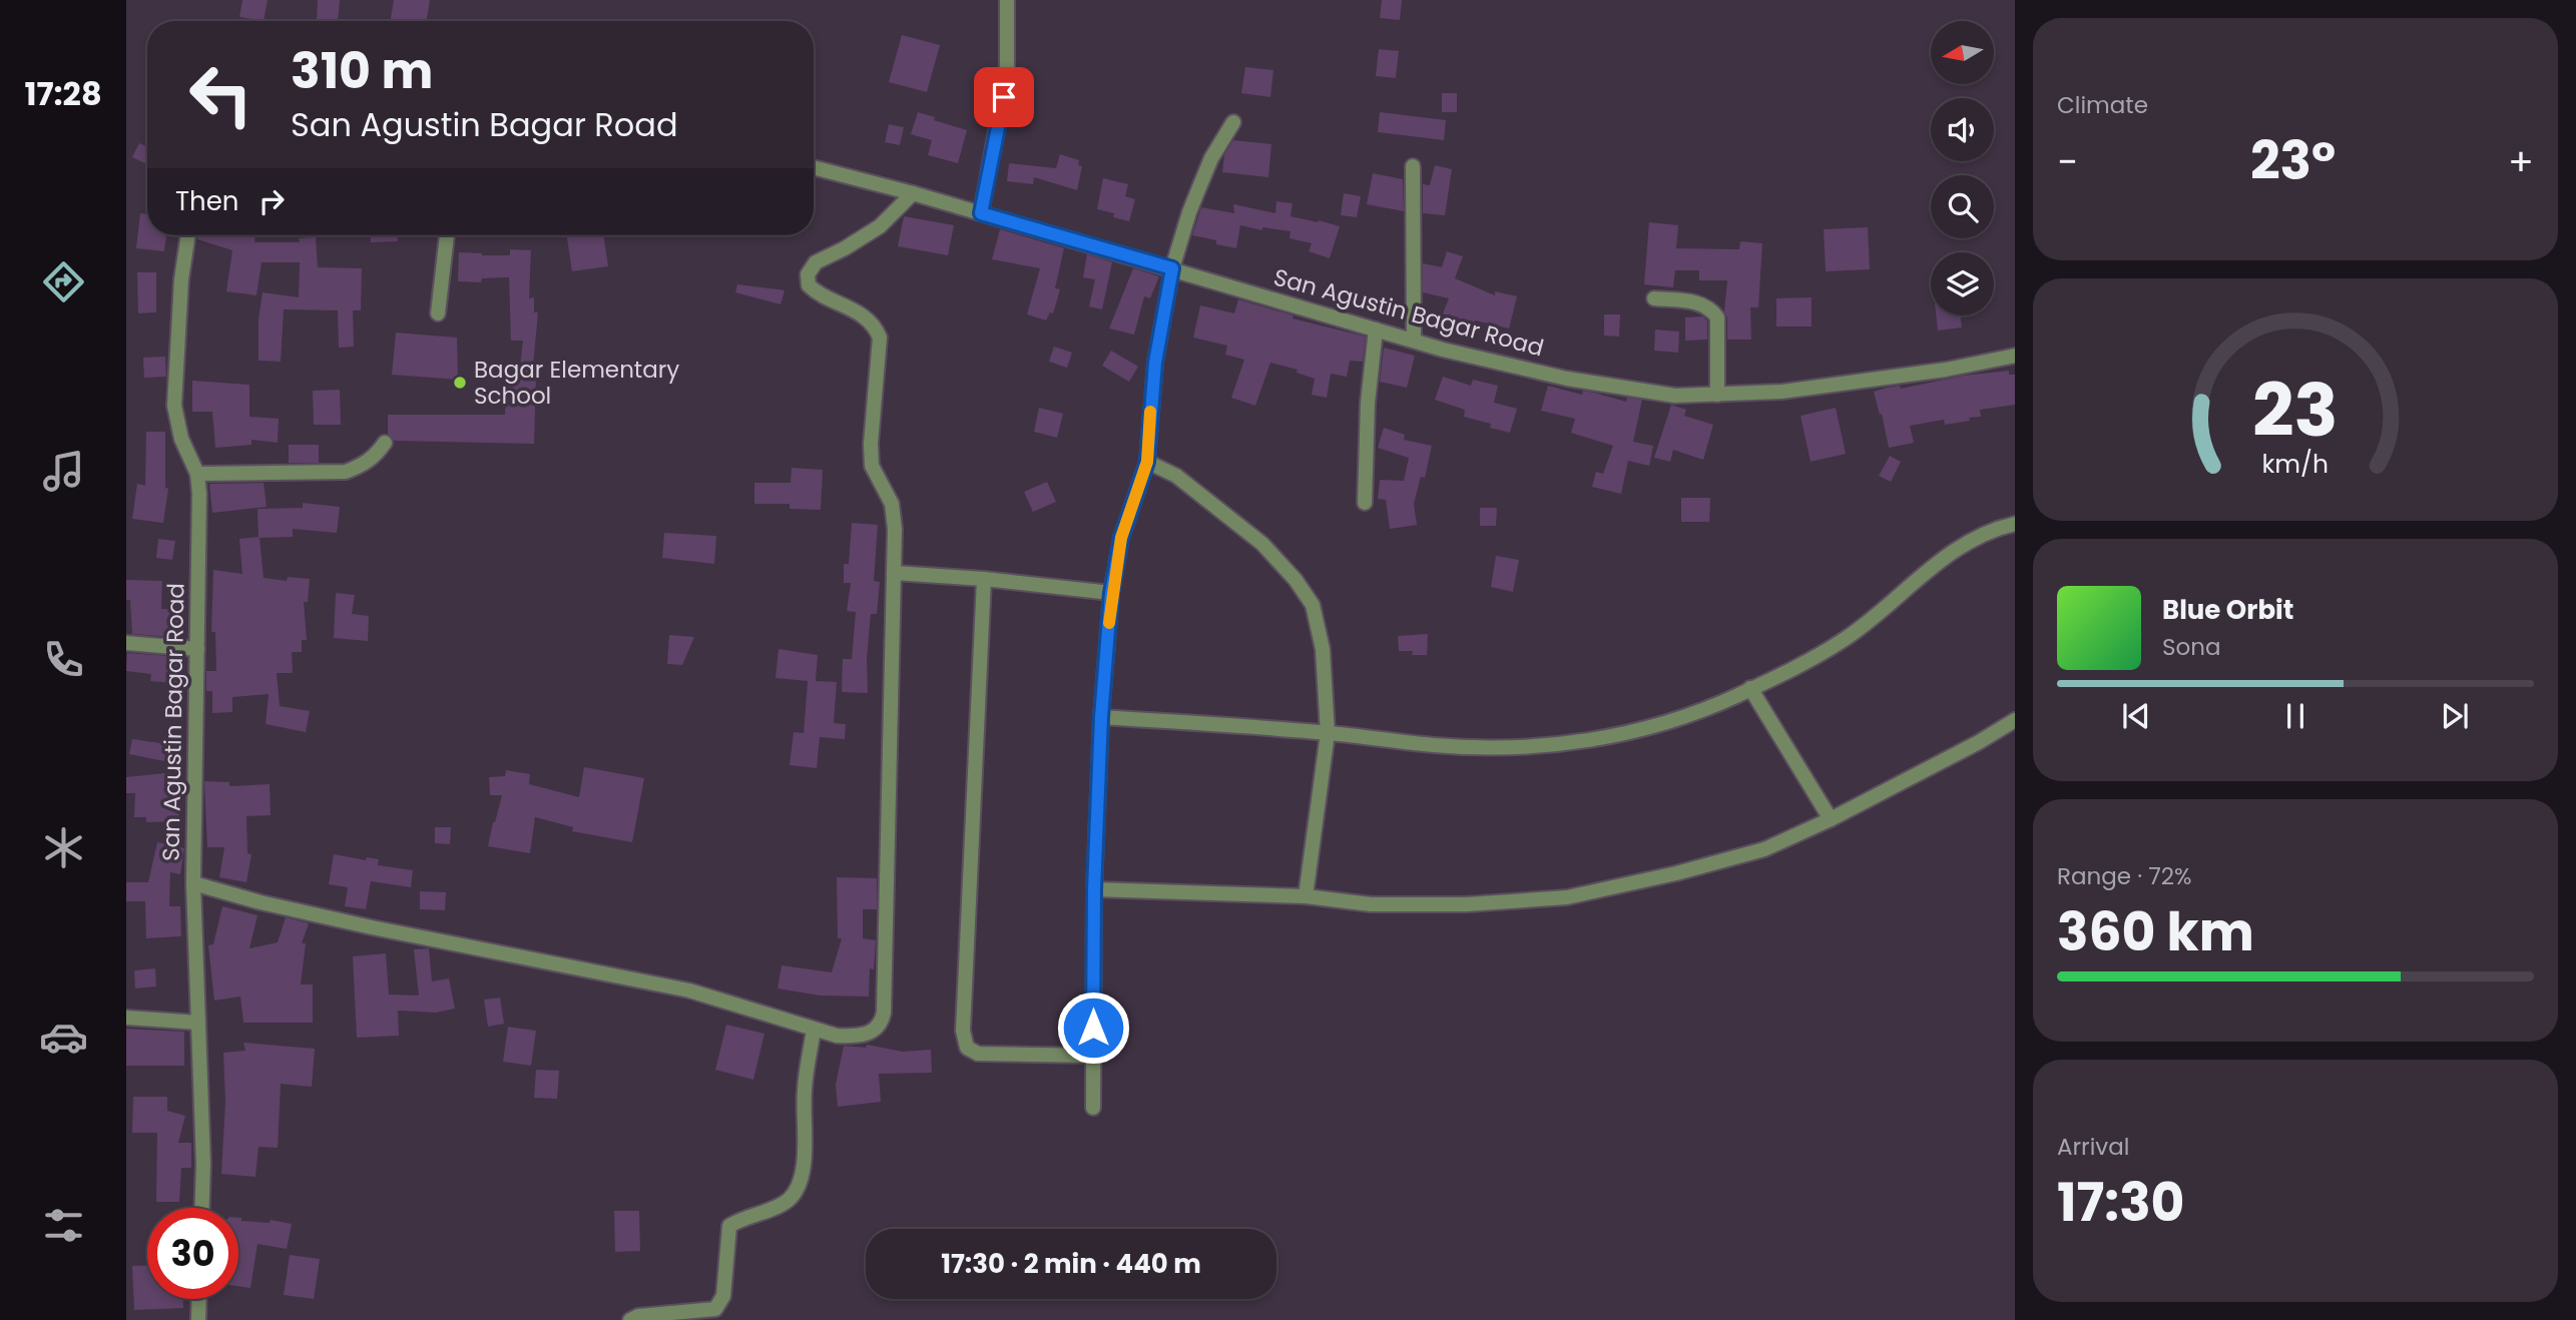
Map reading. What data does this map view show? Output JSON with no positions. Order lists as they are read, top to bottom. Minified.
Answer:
{"streets":{"street":["San Agustin Bagar Road"]},"places":["Bagar Elementary School"],"north":"left","page":{"tabs":"17:28","tile":["Climate",["Range · 72%","360 km"],["Arrival","17:30"]],"turn":["310 m","San Agustin Bagar Road"],"heat":["−","23°","+"],"then":"Then","song":["Blue Orbit","Sona"],"limit":"30","trip":"17:30 · 2 min · 440 m","gauge":["23","km/h"]}}
